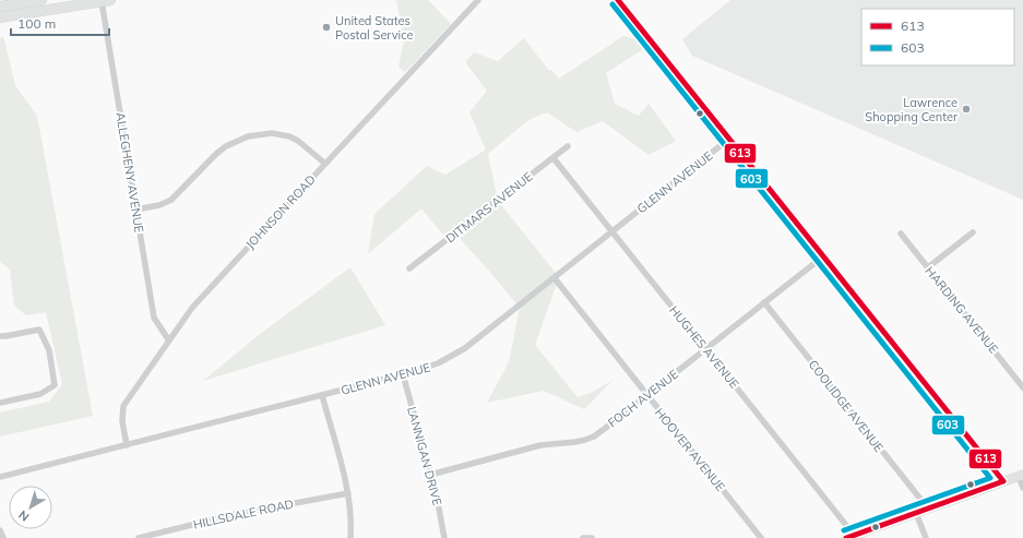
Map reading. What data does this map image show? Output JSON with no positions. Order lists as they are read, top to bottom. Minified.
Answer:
{"streets":{"street":["ALLEGHENY AVENUE","GLENN AVENUE","DITMARS AVENUE","JOHNSON ROAD","HARDING AVENUE","HUGHES AVENUE","FOCH AVENUE","COOLIDGE AVENUE","HOOVER AVENUE","LANNIGAN DRIVE","HILLSDALE ROAD"]},"crossings":[["ALLEGHENY AVENUE","JOHNSON ROAD"],["GLENN AVENUE","JOHNSON ROAD"],["GLENN AVENUE","HUGHES AVENUE"],["GLENN AVENUE","HOOVER AVENUE"],["GLENN AVENUE","LANNIGAN DRIVE"],["DITMARS AVENUE","HUGHES AVENUE"],["HUGHES AVENUE","FOCH AVENUE"],["FOCH AVENUE","COOLIDGE AVENUE"],["FOCH AVENUE","HOOVER AVENUE"],["FOCH AVENUE","LANNIGAN DRIVE"]],"places":["United States Postal Service","Lawrence Shopping Center"],"lines":["transit line 613","transit line 603"],"legend":["613","603"],"scale_bar":"100 m","north":"bottom left"}
